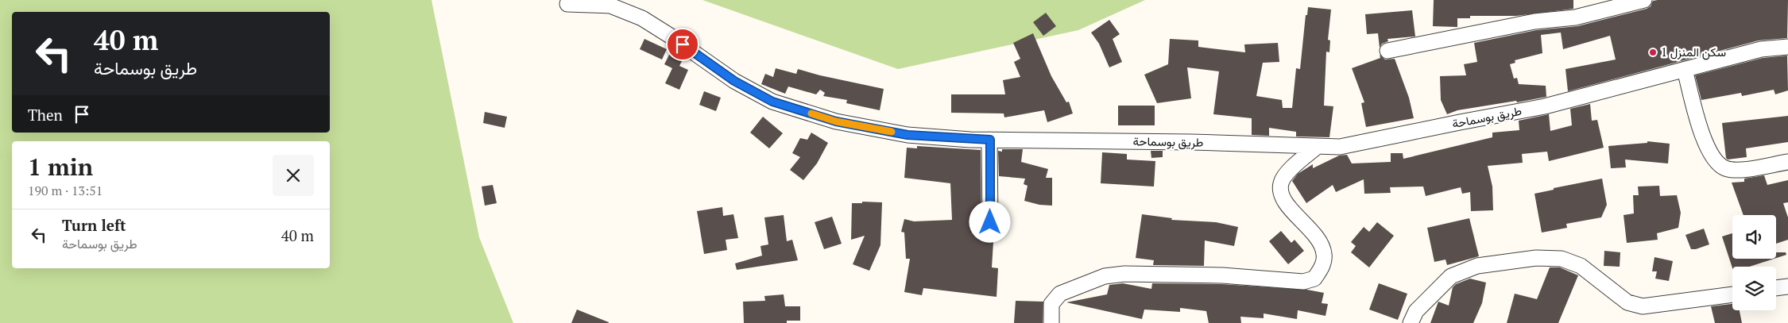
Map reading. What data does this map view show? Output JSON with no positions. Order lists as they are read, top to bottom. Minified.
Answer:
{"streets":{"street":["طريق بوسماحة"]},"places":["سكن المنزل 1"],"page":{"turn":["40 m","طريق بوسماحة"],"then":"Then","heading":["1 min","190 m · 13:51"],"list":[{"name":"Turn left","note":"طريق بوسماحة","value":"40 m"}]}}
